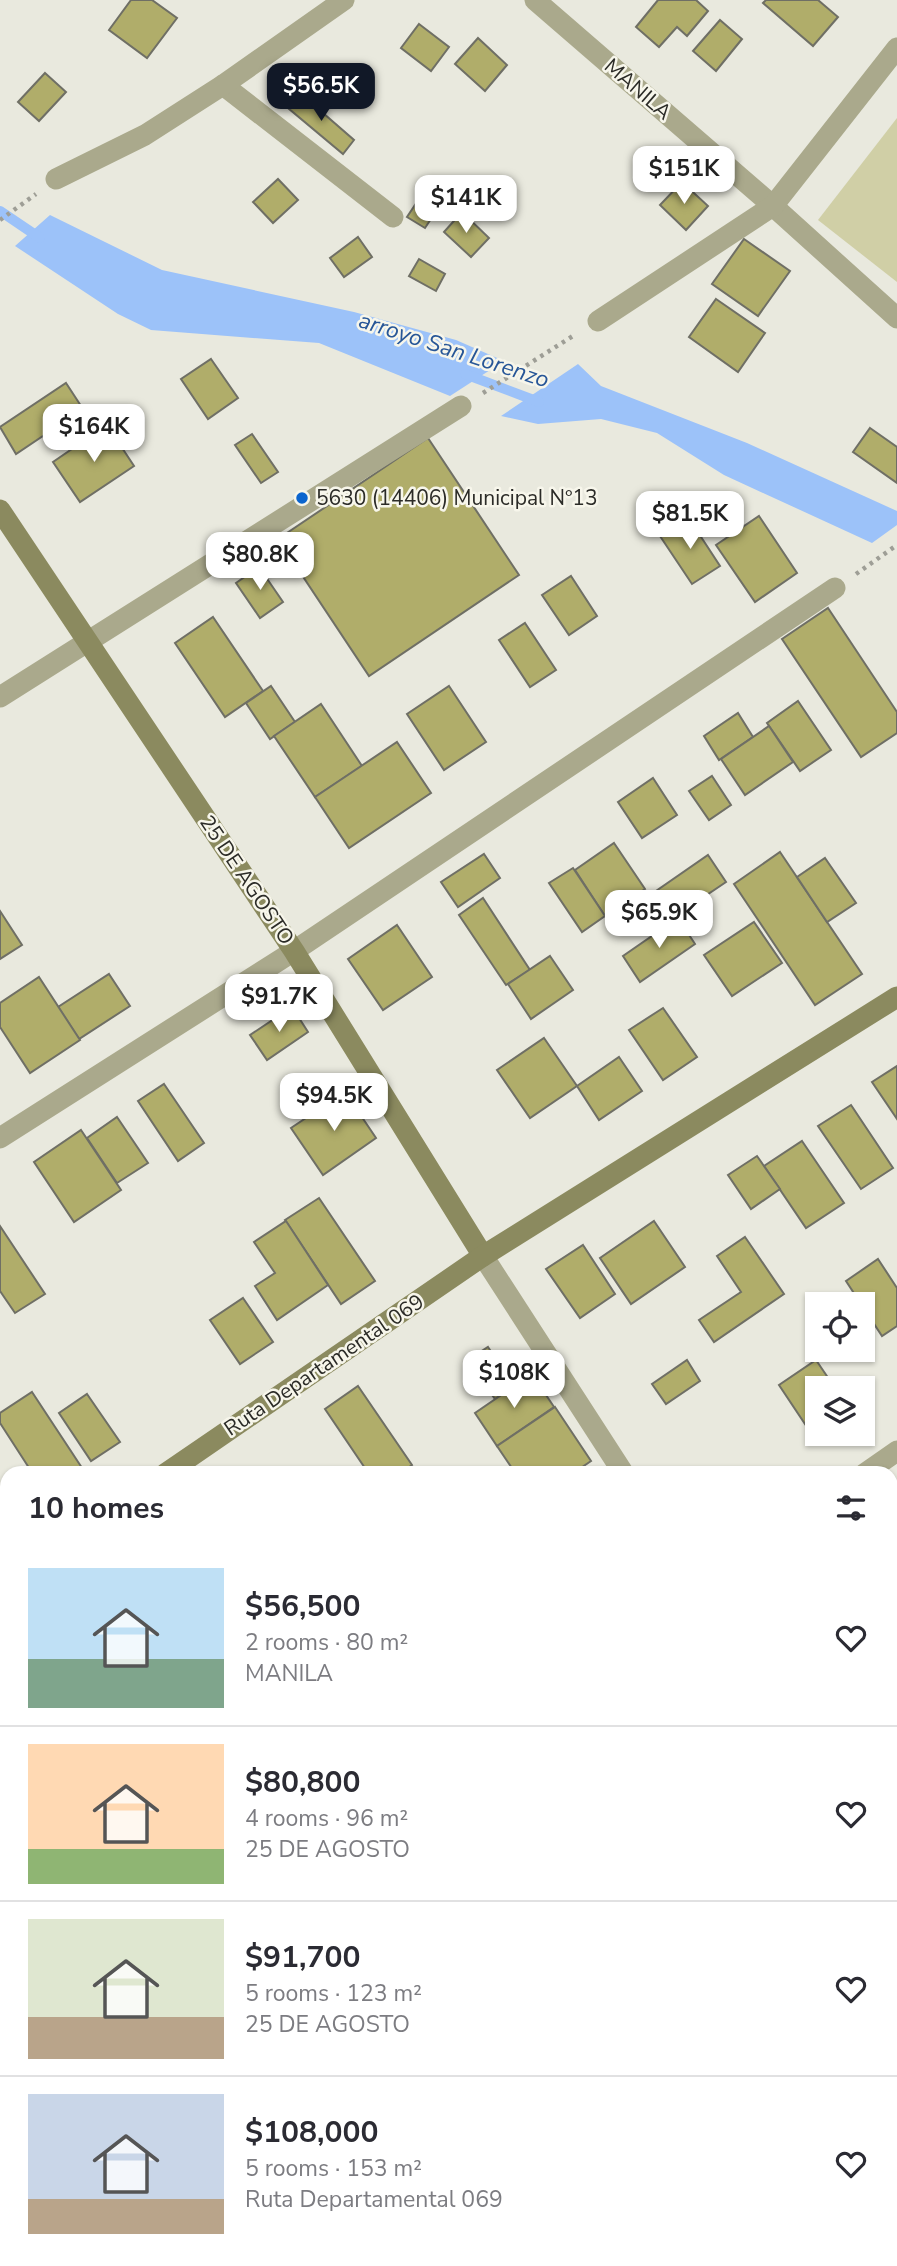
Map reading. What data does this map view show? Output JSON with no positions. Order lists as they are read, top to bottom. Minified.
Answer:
{"streets":{"main road":["25 DE AGOSTO","Ruta Departamental 069"],"street":["MANILA"]},"crossings":[["25 DE AGOSTO","Ruta Departamental 069"]],"water":["arroyo San Lorenzo"],"places":["5630 (14406) Municipal Nº13"],"page":{"price":["$56.5K","$151K","$141K","$164K","$81.5K","$80.8K","$65.9K","$91.7K","$94.5K","$108K"],"heading":"10 homes","list":[{"name":"$56,500","note":"2 rooms · 80 m² · MANILA"},{"name":"$80,800","note":"4 rooms · 96 m² · 25 DE AGOSTO"},{"name":"$91,700","note":"5 rooms · 123 m² · 25 DE AGOSTO"},{"name":"$108,000","note":"5 rooms · 153 m² · Ruta Departamental 069"}]}}
